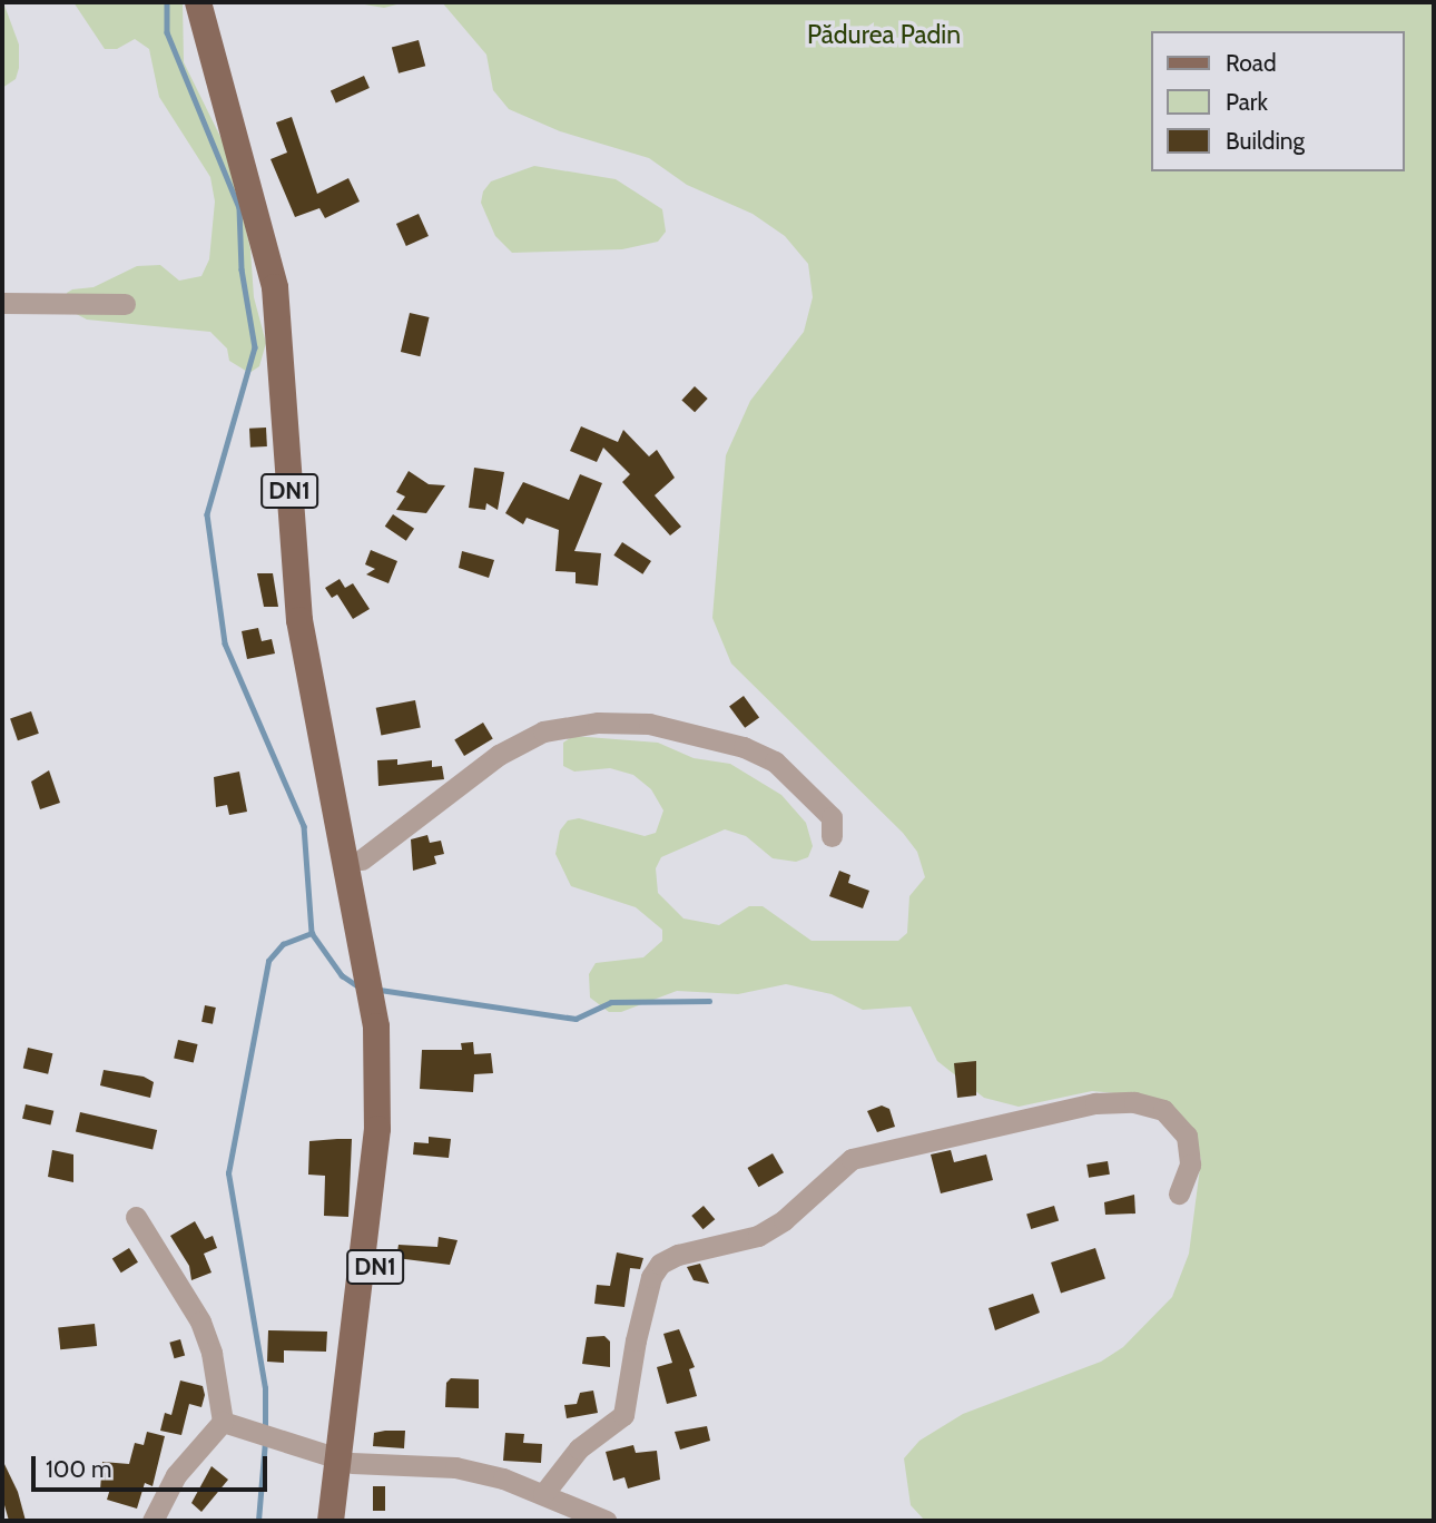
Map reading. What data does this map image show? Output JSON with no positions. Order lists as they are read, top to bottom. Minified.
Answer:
{"streets":{"main road":["DN1"]},"parks":["Pădurea Padin"],"legend":["Road","Park","Building"],"scale_bar":"100 m"}
